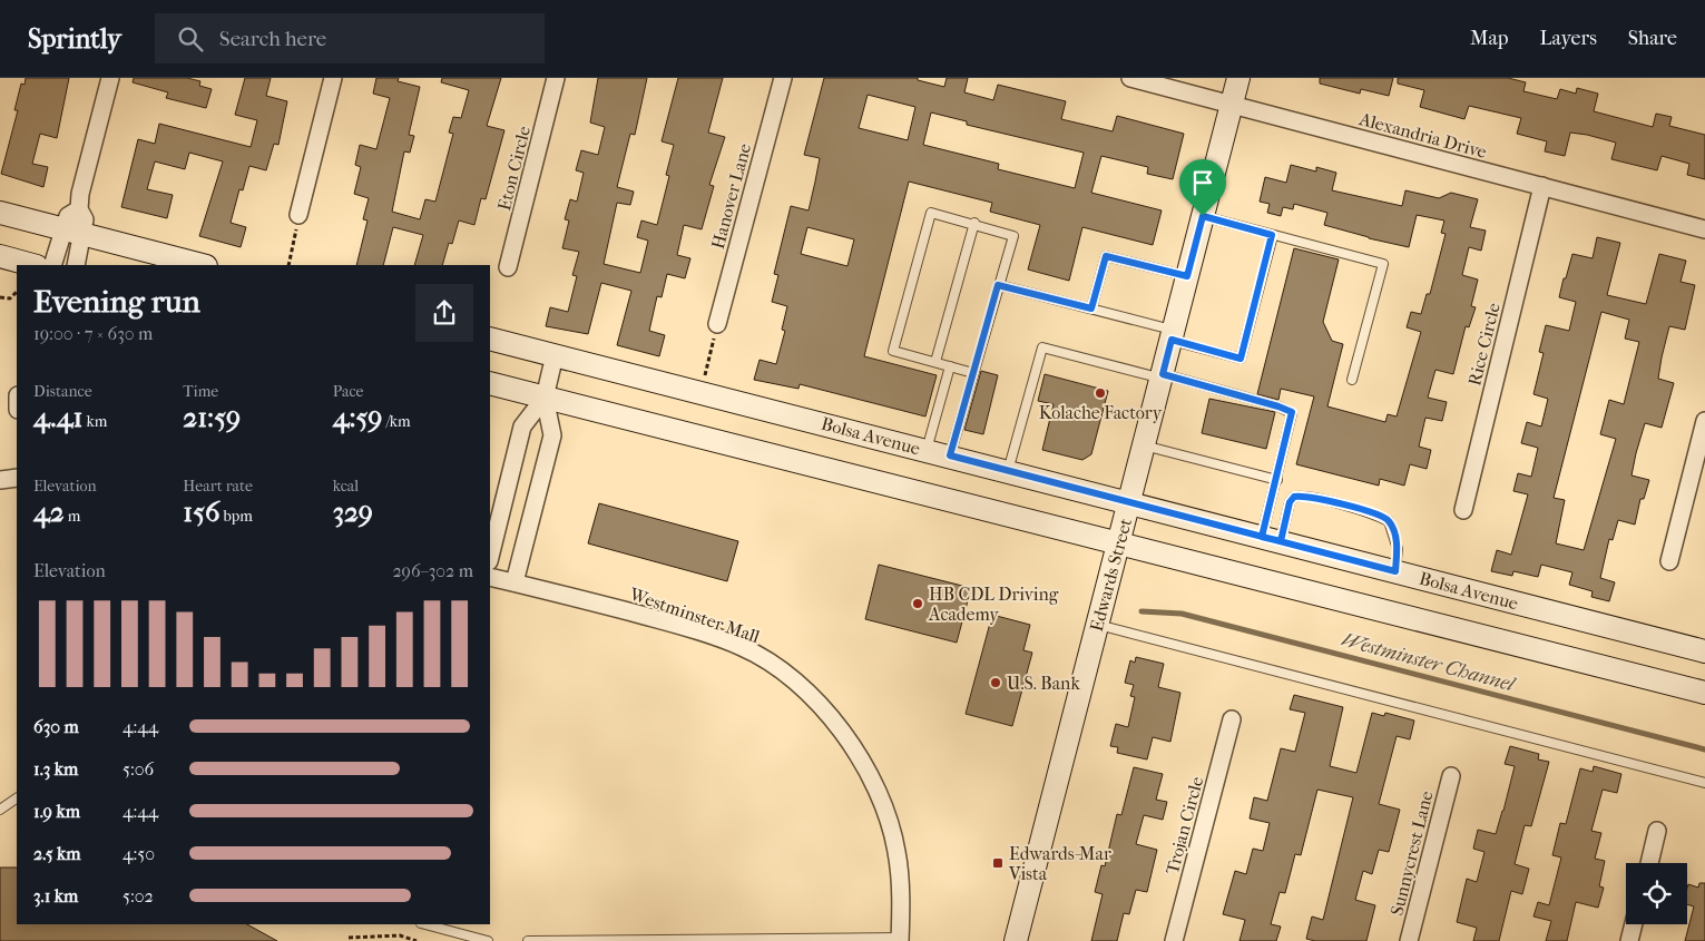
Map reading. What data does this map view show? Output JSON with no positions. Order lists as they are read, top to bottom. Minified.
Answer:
{"streets":{"main road":["Bolsa Avenue","Edwards Street"],"street":["Alexandria Drive","Eton Circle","Hanover Lane","Rice Circle","Westminster Mall","Trojan Circle","Sunnycrest Lane"]},"crossings":[["Alexandria Drive","Rice Circle"],["Alexandria Drive","Edwards Street"],["Bolsa Avenue","Edwards Street"]],"water":["Westminster Channel"],"places":{"other":["Kolache Factory","HB CDL Driving Academy","U.S. Bank"],"transit":["Edwards-Mar Vista"]},"page":{"header":"Sprintly","search":"Search here","nav":["Map","Layers","Share"],"heading":["Evening run","19:00 · 7 × 630 m"],"stats":[["Distance","4.41 km"],["Time","21:59"],["Pace","4:59 /km"],["Elevation","42 m"],["Heart rate","156 bpm"],["kcal","329"]],"chart":["Elevation","296–302 m"],"list":[{"name":"630 m","note":"4:44"},{"name":"1.3 km","note":"5:06"},{"name":"1.9 km","note":"4:44"},{"name":"2.5 km","note":"4:50"},{"name":"3.1 km","note":"5:02"}]}}
